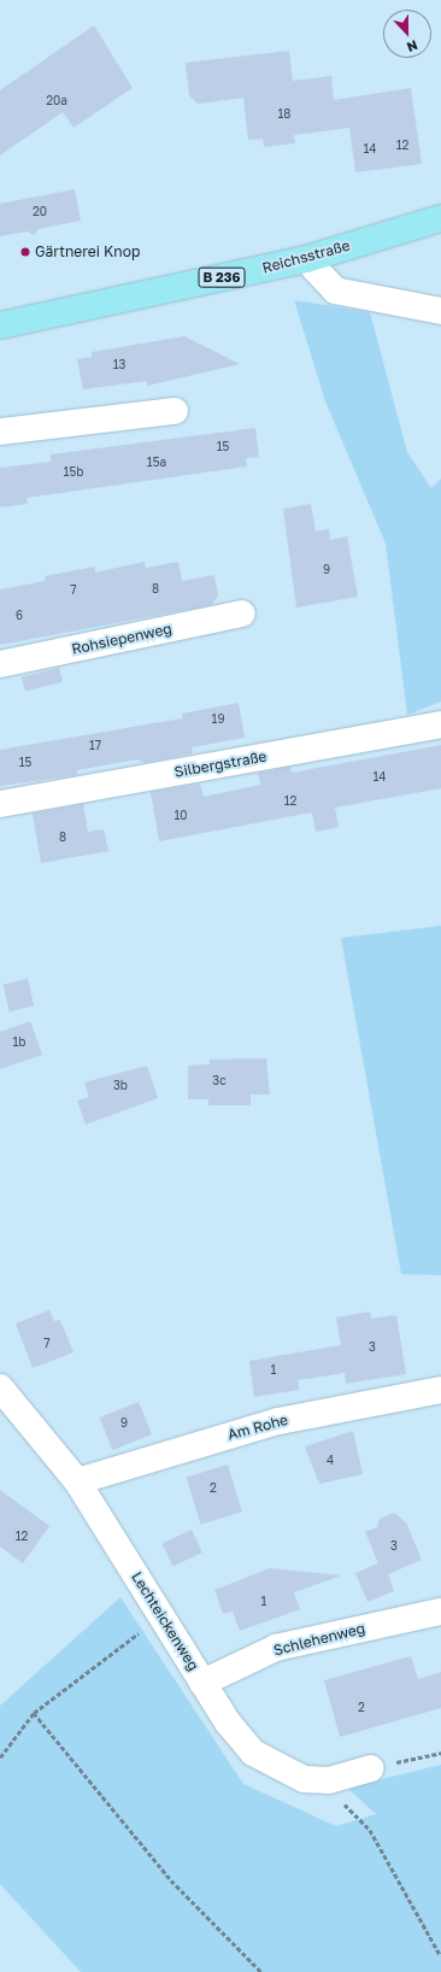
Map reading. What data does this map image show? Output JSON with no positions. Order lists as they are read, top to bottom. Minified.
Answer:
{"streets":{"main road":["Reichsstraße","B 236"],"street":["Rohsiepenweg","Silbergstraße","Am Rohe","Lechteickenweg","Schlehenweg"]},"crossings":[["Am Rohe","Lechteickenweg"],["Lechteickenweg","Schlehenweg"]],"places":["Gärtnerei Knop"],"house_numbers":["20a","18","12","14","20","13","15","15a","15b","9","8","7","6","19","17","15","14","12","10","8","1b","3c","3b","7","3","1","9","4","2","12","3","1","2"],"north":"bottom"}
